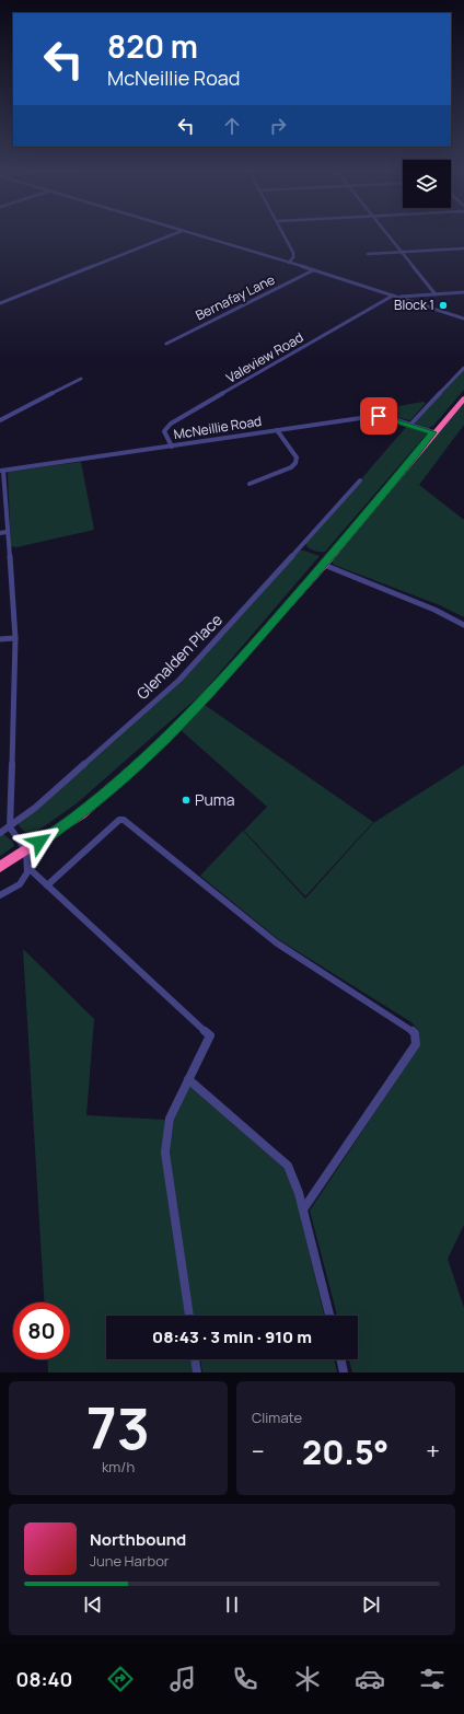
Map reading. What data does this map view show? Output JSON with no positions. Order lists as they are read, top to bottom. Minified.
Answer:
{"streets":{"street":["Bernafay Lane","Valeview Road","McNeillie Road","Glenalden Place"]},"crossings":[["Valeview Road","McNeillie Road"]],"places":["Block 1","Puma"],"page":{"turn":["820 m","McNeillie Road"],"limit":"80","trip":"08:43 · 3 min · 910 m","tile":[["73","km/h"],"Climate"],"heat":["−","20.5°","+"],"song":["Northbound","June Harbor"],"tabs":"08:40"}}
